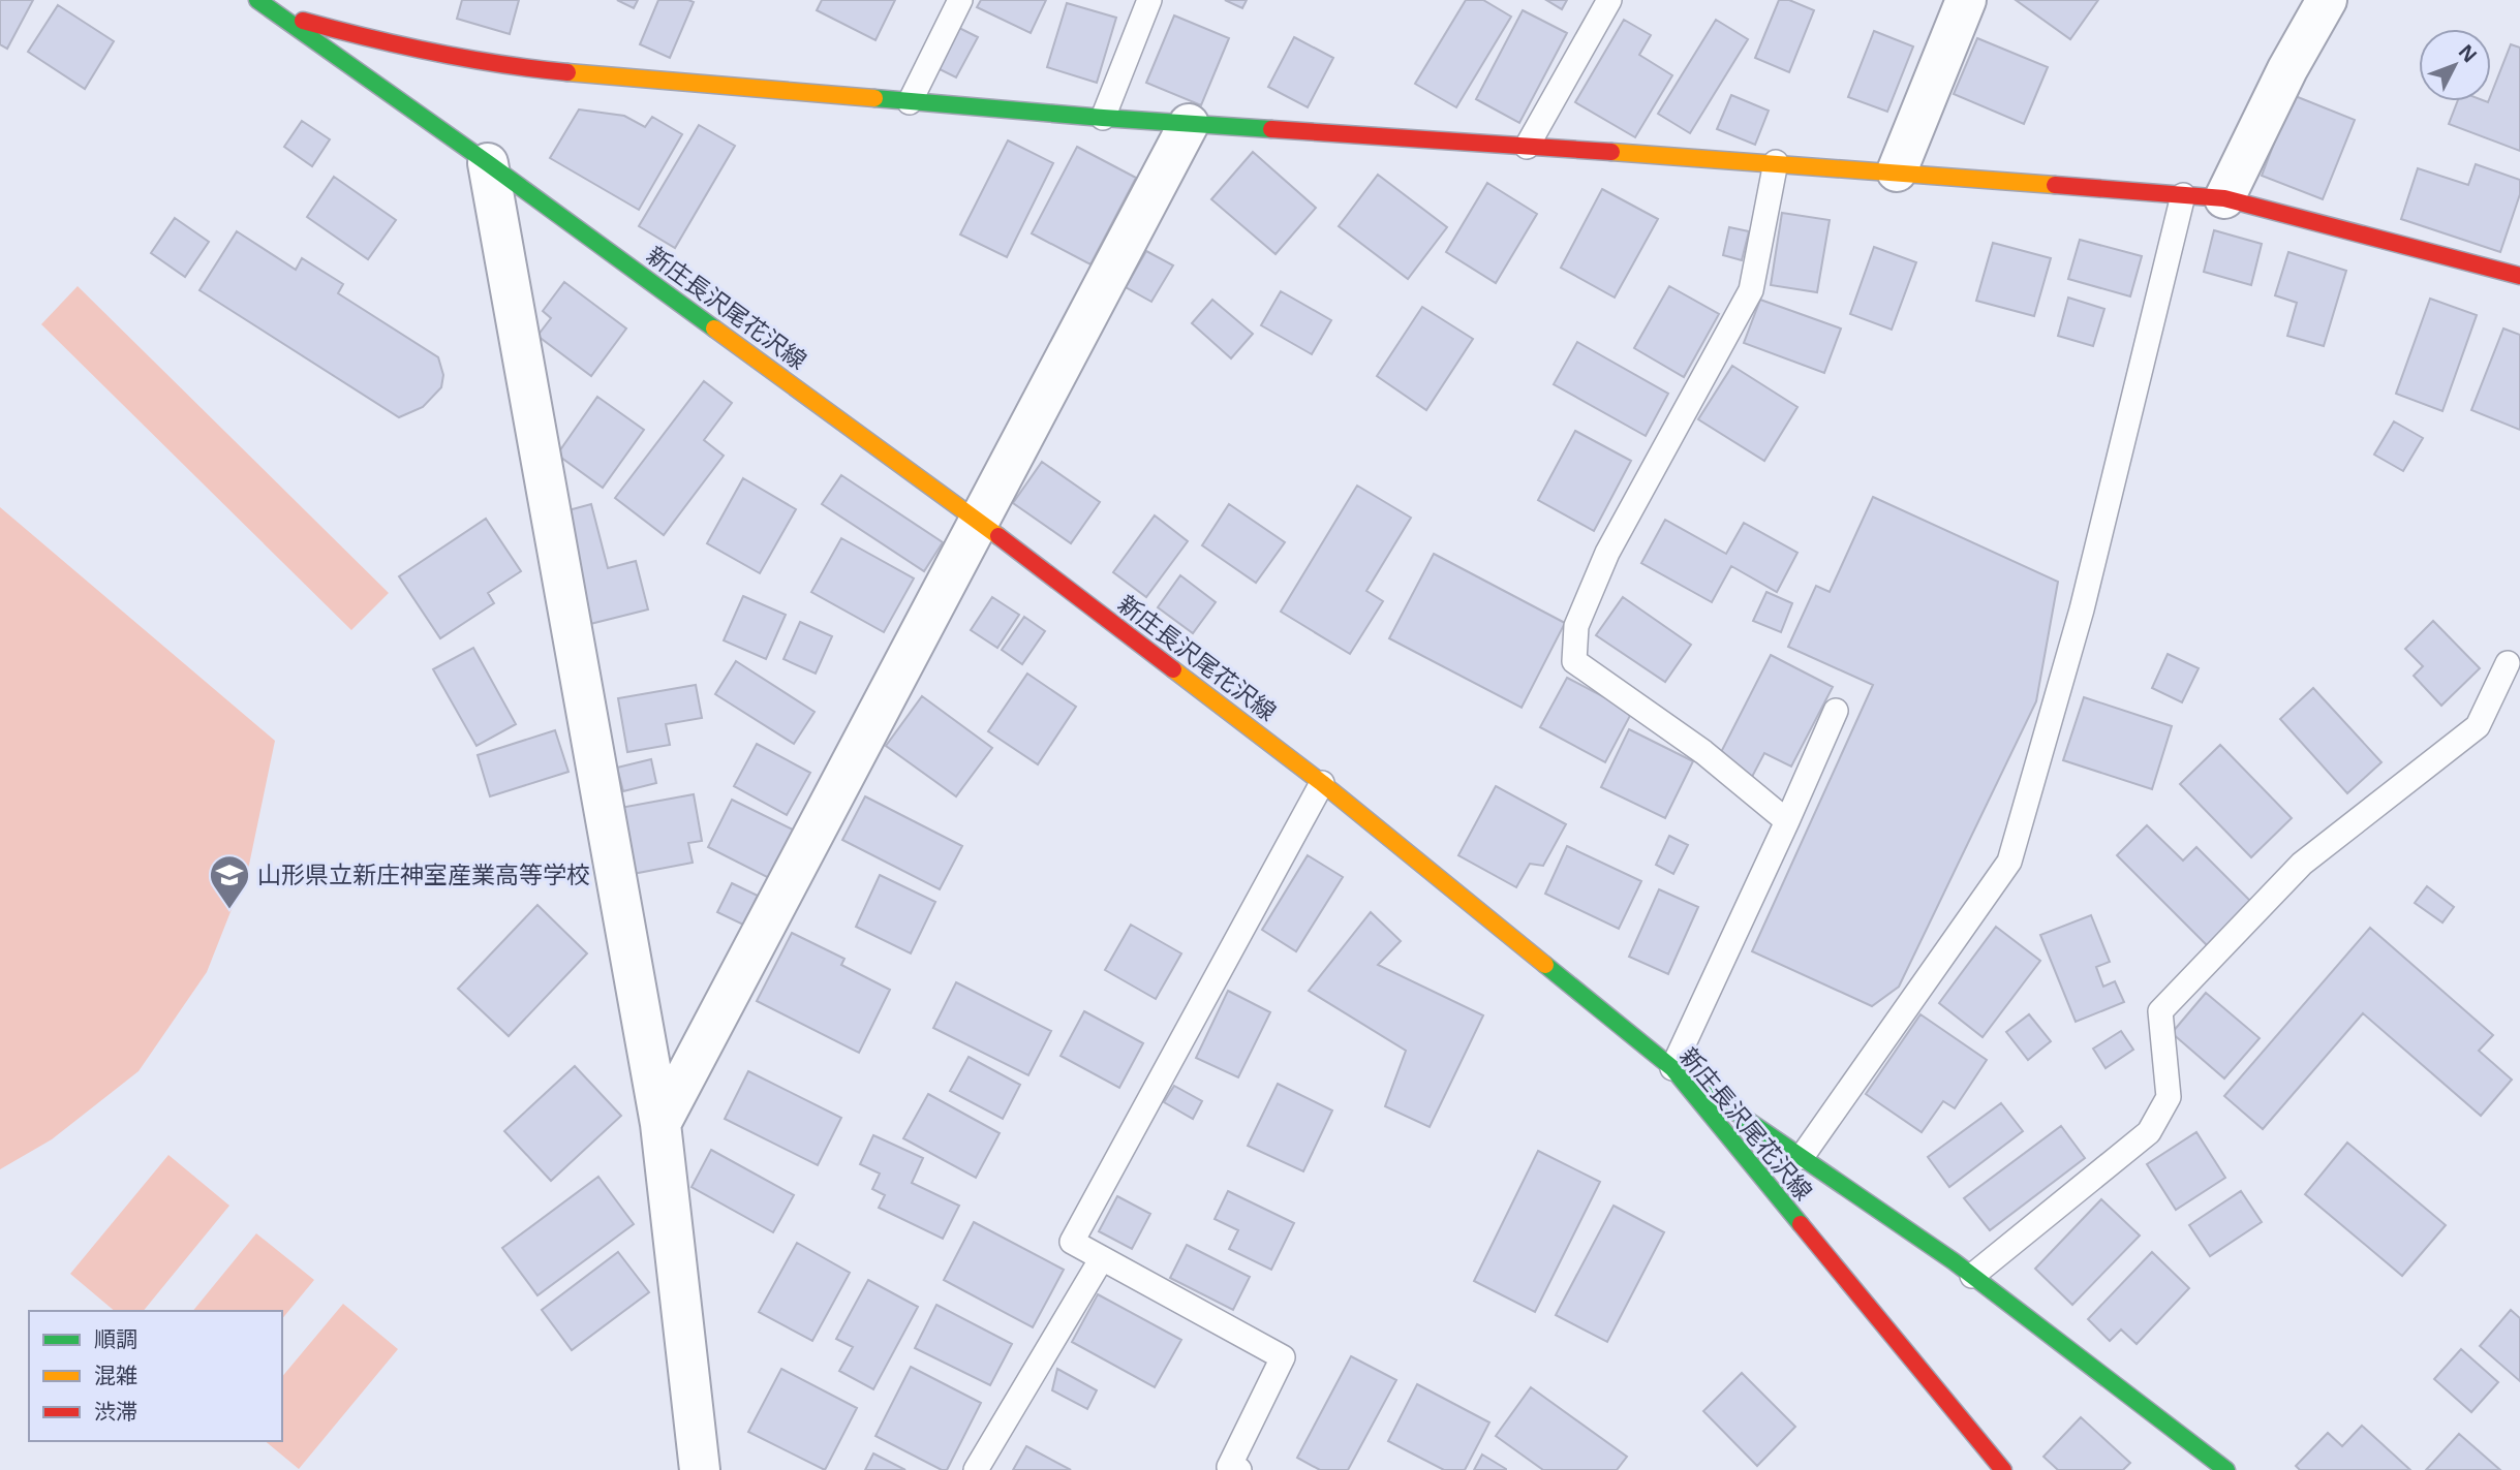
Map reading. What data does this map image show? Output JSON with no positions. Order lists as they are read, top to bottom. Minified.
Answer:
{"streets":{"street":["新庄長沢尾花沢線"]},"places":{"school or university":["山形県立新庄神室産業高等学校"]},"legend":["順調","混雑","渋滞"],"north":"top right"}
